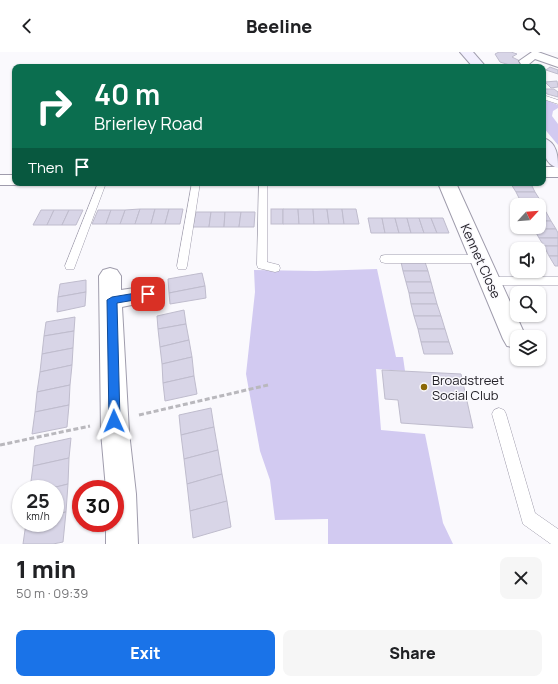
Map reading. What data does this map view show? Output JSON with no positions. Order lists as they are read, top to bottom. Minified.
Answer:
{"streets":{"street":["Kennet Close"]},"places":["Broadstreet Social Club"],"north":"top right","page":{"header":"Beeline","turn":["40 m","Brierley Road"],"then":"Then","speed":"25 km/h","limit":"30","heading":["1 min","50 m · 09:39"],"buttons":["Exit","Share"]}}
